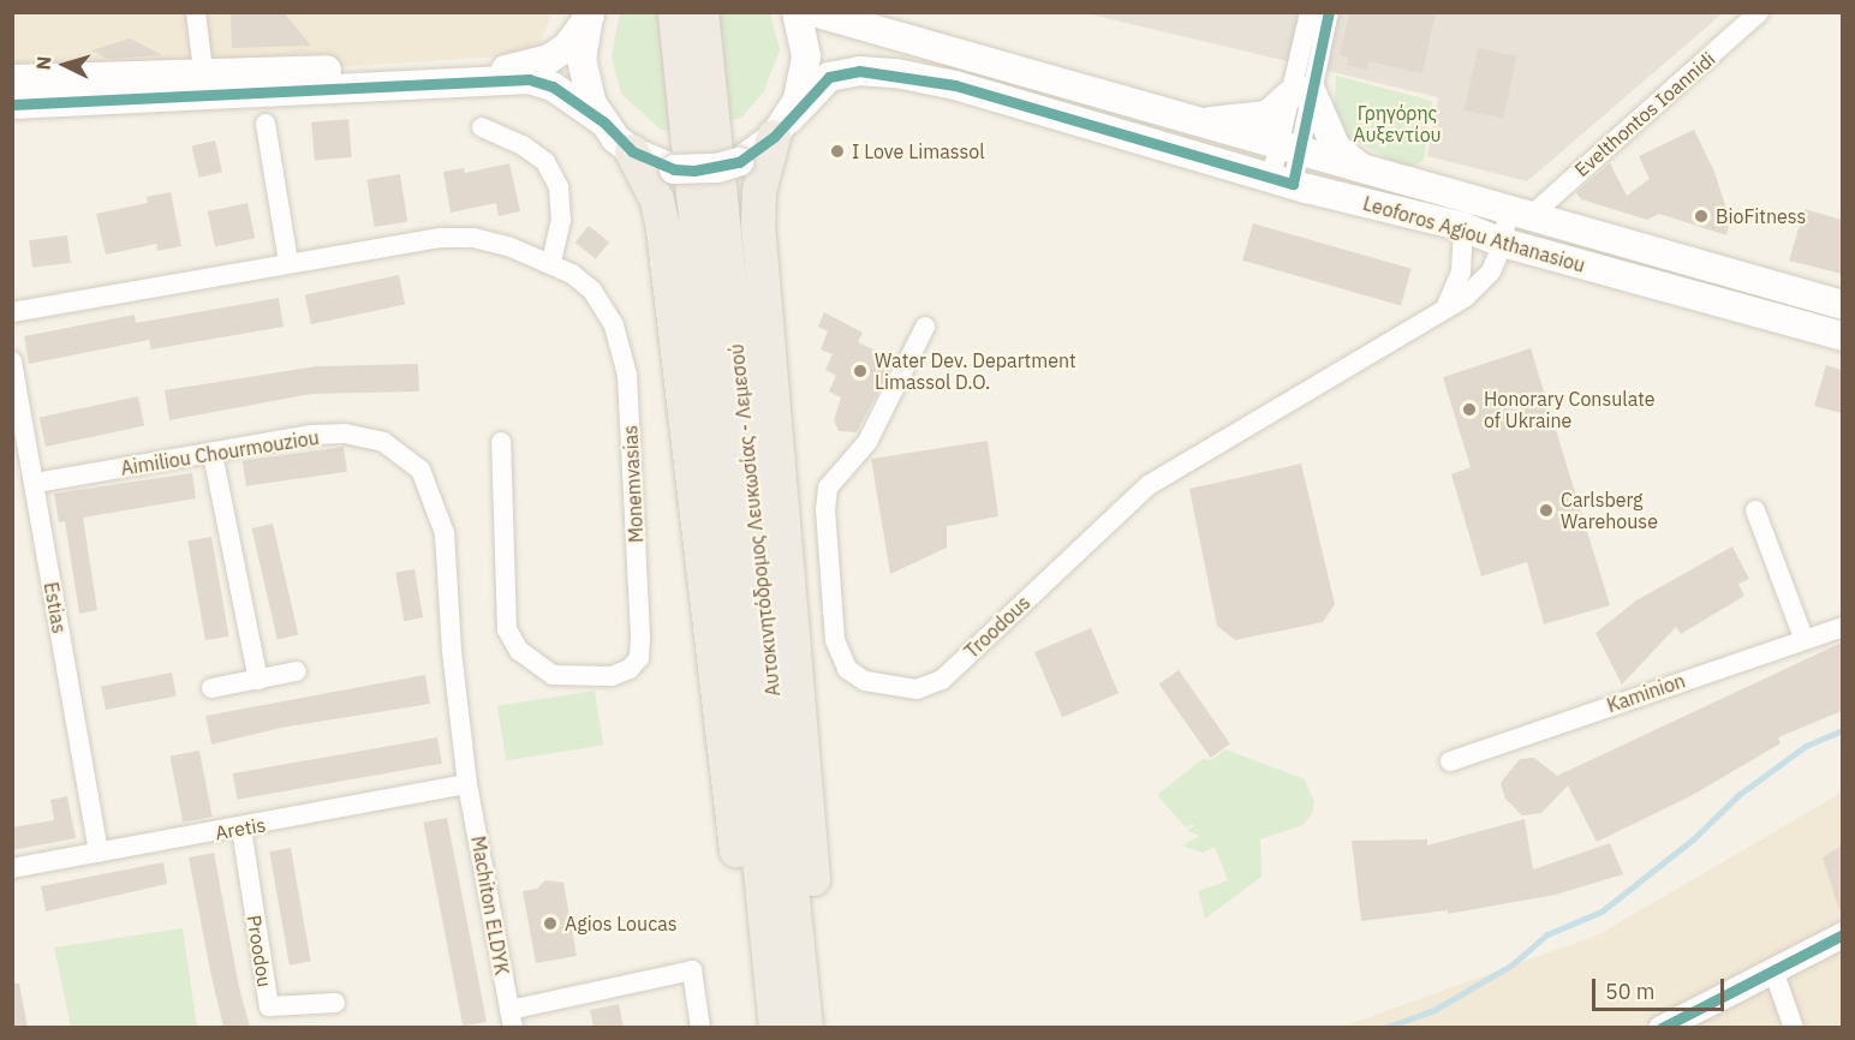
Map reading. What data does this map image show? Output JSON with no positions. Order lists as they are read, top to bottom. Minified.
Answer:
{"streets":{"highway":["Αυτοκινητόδρομος Λευκωσίας - Λεμεσού"],"main road":["Leoforos Agiou Athanasiou"],"street":["Evelthontos Ioannidi","Aimiliou Chourmouziou","Monemvasias","Estias","Troodous","Kaminion","Aretis","Machiton ELDYK","Proodou"]},"crossings":[["Evelthontos Ioannidi","Leoforos Agiou Athanasiou"],["Evelthontos Ioannidi","Troodous"],["Leoforos Agiou Athanasiou","Troodous"],["Aimiliou Chourmouziou","Estias"],["Aimiliou Chourmouziou","Aretis"],["Aimiliou Chourmouziou","Machiton ELDYK"],["Estias","Aretis"],["Aretis","Machiton ELDYK"],["Aretis","Proodou"]],"parks":["Γρηγόρης Αυξεντίου"],"places":["I Love Limassol","BioFitness","Water Dev. Department Limassol D.O.","Honorary Consulate of Ukraine","Carlsberg Warehouse","Agios Loucas"],"scale_bar":"50 m","north":"left"}
